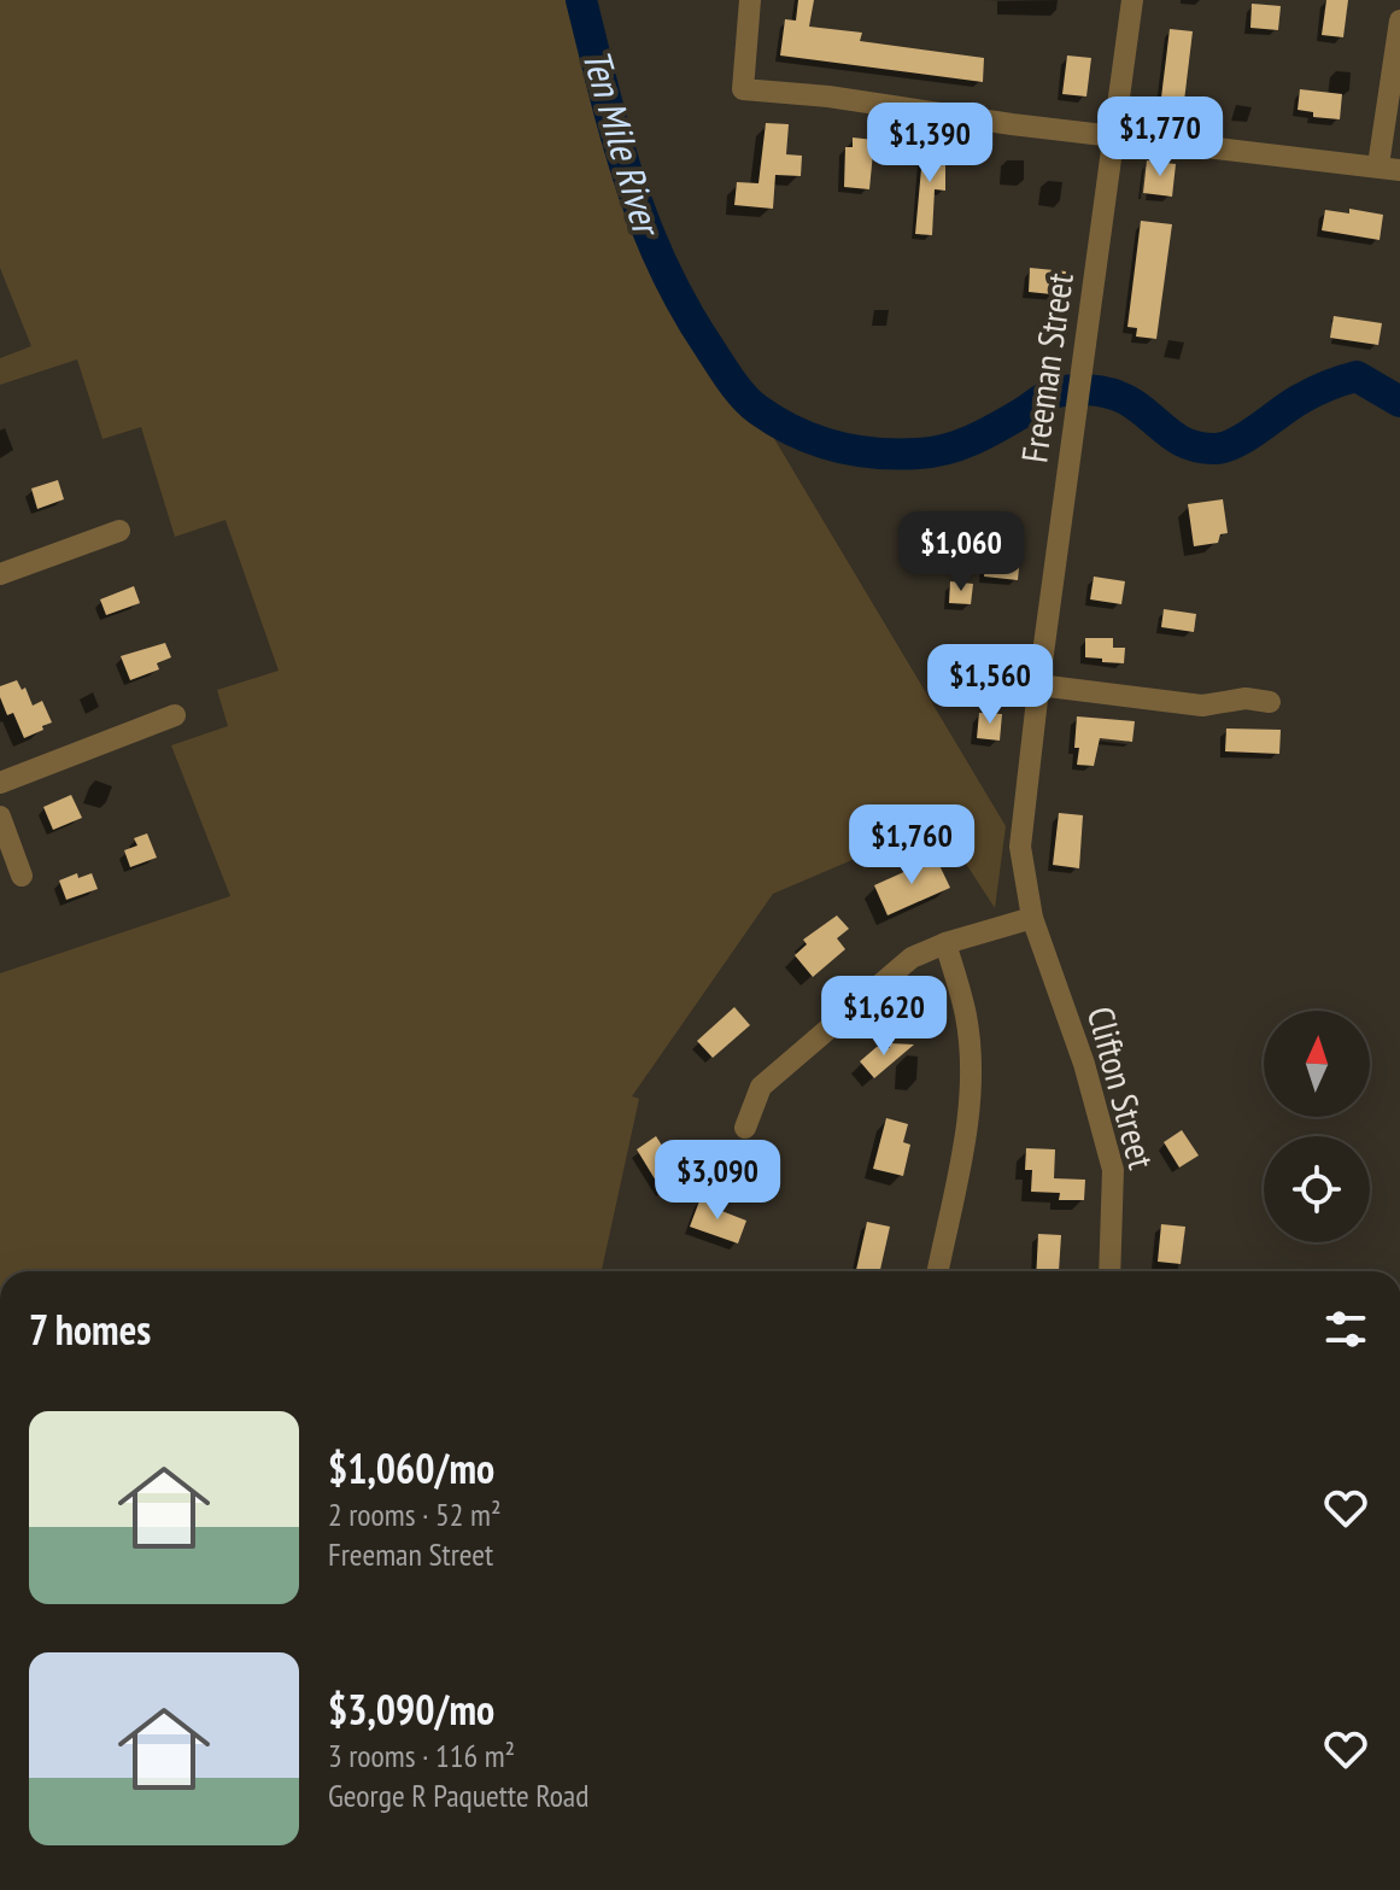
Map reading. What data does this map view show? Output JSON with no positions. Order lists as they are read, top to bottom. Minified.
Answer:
{"streets":{"street":["Freeman Street","Clifton Street"]},"crossings":[["Freeman Street","Clifton Street"]],"water":["Ten Mile River"],"north":"top","page":{"price":["$1,770","$1,390","$1,060","$1,560","$1,760","$1,620","$3,090"],"heading":"7 homes","list":[{"name":"$1,060/mo","note":"2 rooms · 52 m² · Freeman Street"},{"name":"$3,090/mo","note":"3 rooms · 116 m² · George R Paquette Road"}]}}
